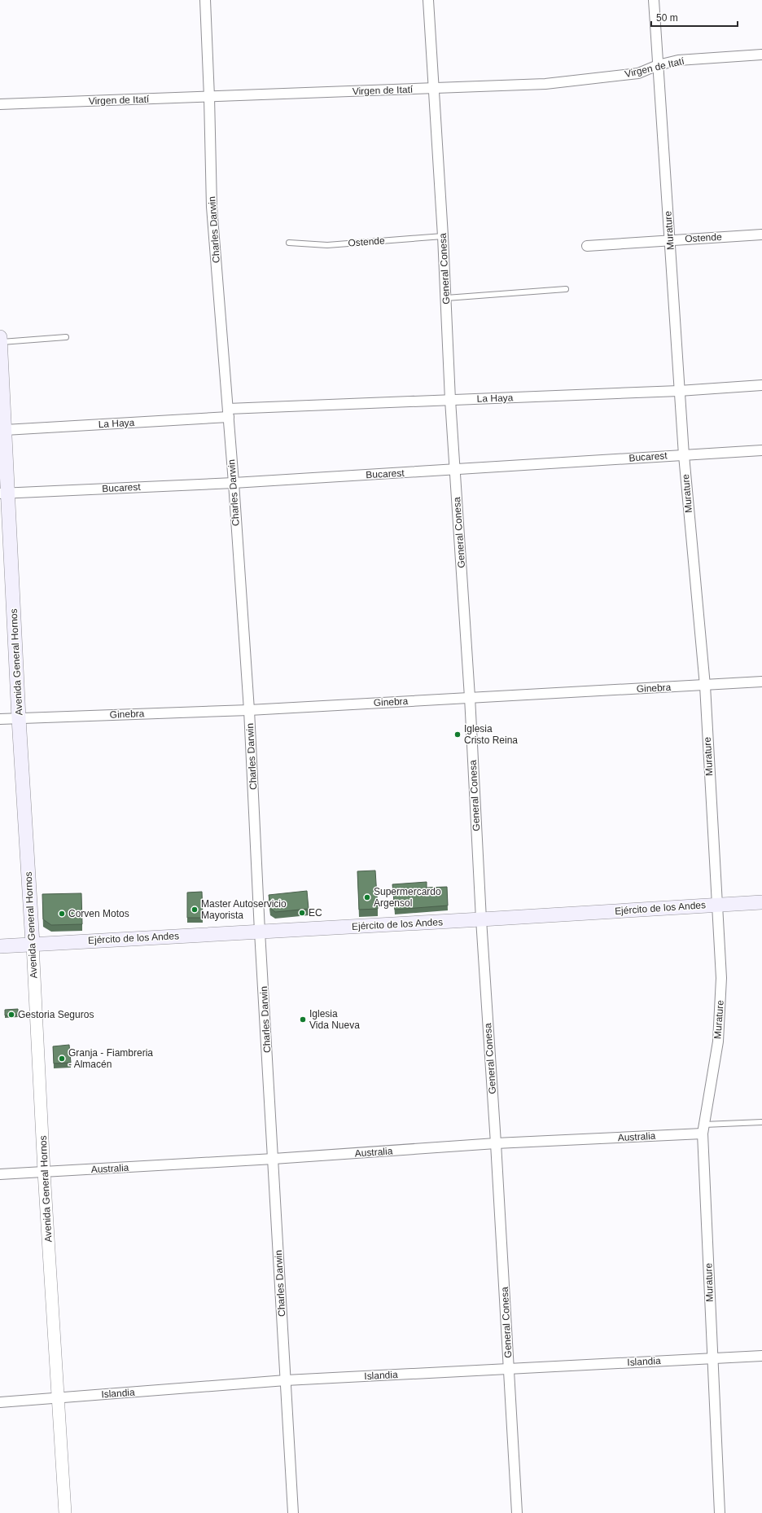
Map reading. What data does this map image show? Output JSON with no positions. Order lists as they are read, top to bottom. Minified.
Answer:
{"streets":{"main road":["Avenida General Hornos","Ejército de los Andes"],"street":["Virgen de Itatí","Charles Darwin","Murature","Ostende","General Conesa","La Haya","Bucarest","Ginebra","Australia","Islandia"]},"crossings":[["Virgen de Itatí","Charles Darwin"],["Virgen de Itatí","Murature"],["Virgen de Itatí","General Conesa"],["Charles Darwin","La Haya"],["Charles Darwin","Bucarest"],["Charles Darwin","Ginebra"],["Charles Darwin","Ejército de los Andes"],["Charles Darwin","Australia"],["Charles Darwin","Islandia"],["Murature","Ostende"],["Murature","La Haya"],["Murature","Bucarest"],["Murature","Ginebra"],["Murature","Ejército de los Andes"],["Murature","Australia"],["Murature","Islandia"],["Ostende","General Conesa"],["General Conesa","La Haya"],["General Conesa","Bucarest"],["General Conesa","Ginebra"],["General Conesa","Ejército de los Andes"],["General Conesa","Australia"],["General Conesa","Islandia"],["La Haya","Avenida General Hornos"],["Bucarest","Avenida General Hornos"],["Avenida General Hornos","Ginebra"],["Avenida General Hornos","Ejército de los Andes"],["Avenida General Hornos","Australia"],["Avenida General Hornos","Islandia"]],"places":["Iglesia Cristo Reina","Supermercardo Argensol","Master Autoservicio Mayorista","EC","Corven Motos","Gestoria Seguros","Iglesia Vida Nueva","Granja - Fiambreria - Almacén"],"scale_bar":"50 m"}
